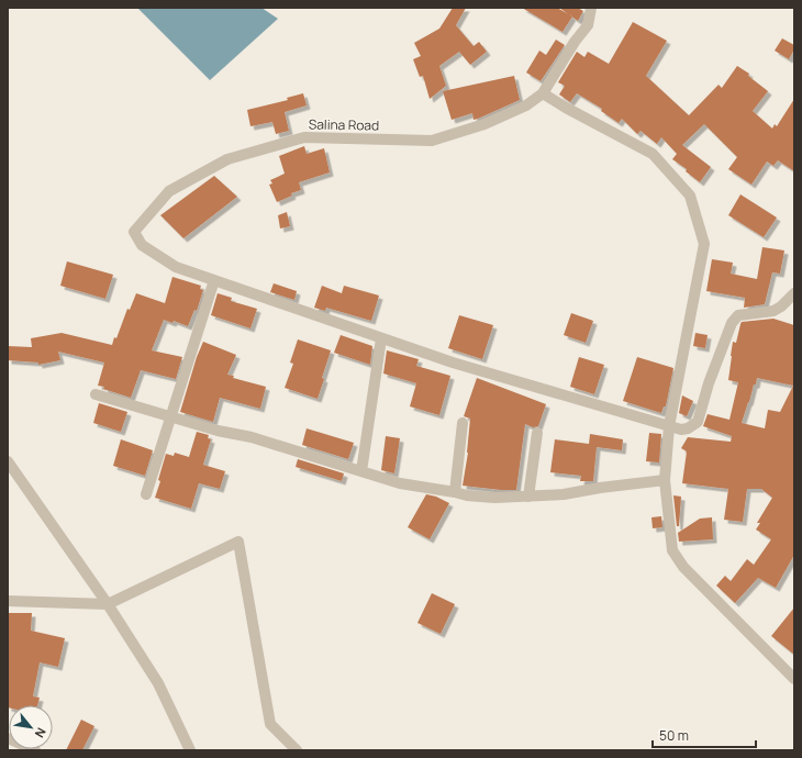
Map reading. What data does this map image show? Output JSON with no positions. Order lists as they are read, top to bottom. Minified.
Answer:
{"streets":{"street":["Salina Road"]},"scale_bar":"50 m","north":"bottom right"}
